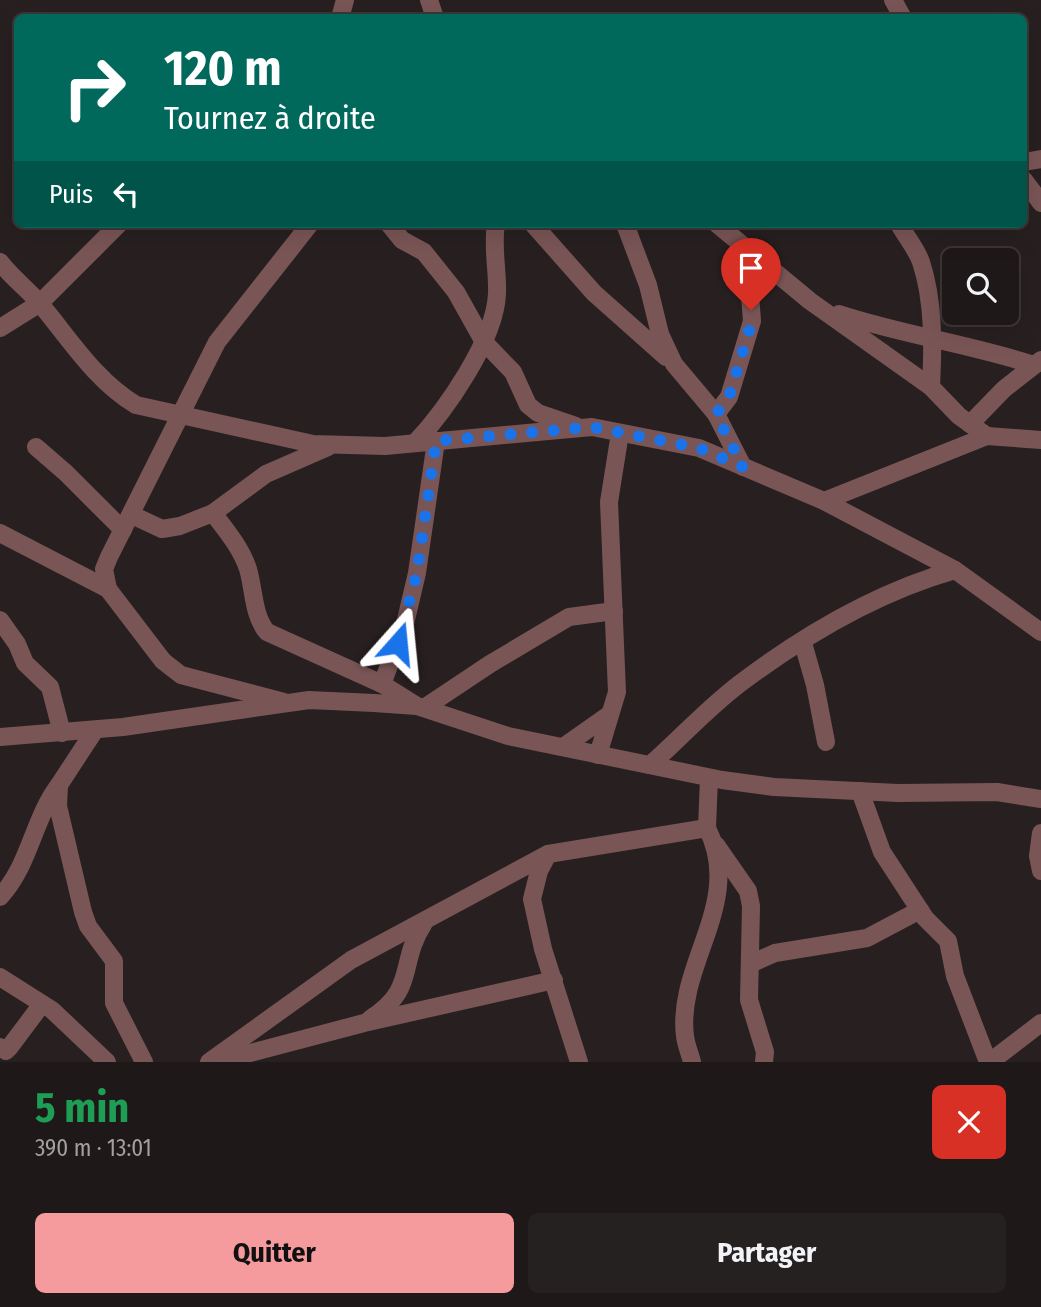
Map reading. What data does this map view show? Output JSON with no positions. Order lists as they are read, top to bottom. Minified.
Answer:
{"page":{"turn":["120 m","Tournez à droite"],"then":"Puis","heading":["5 min","390 m · 13:01"],"buttons":["Quitter","Partager"]}}
